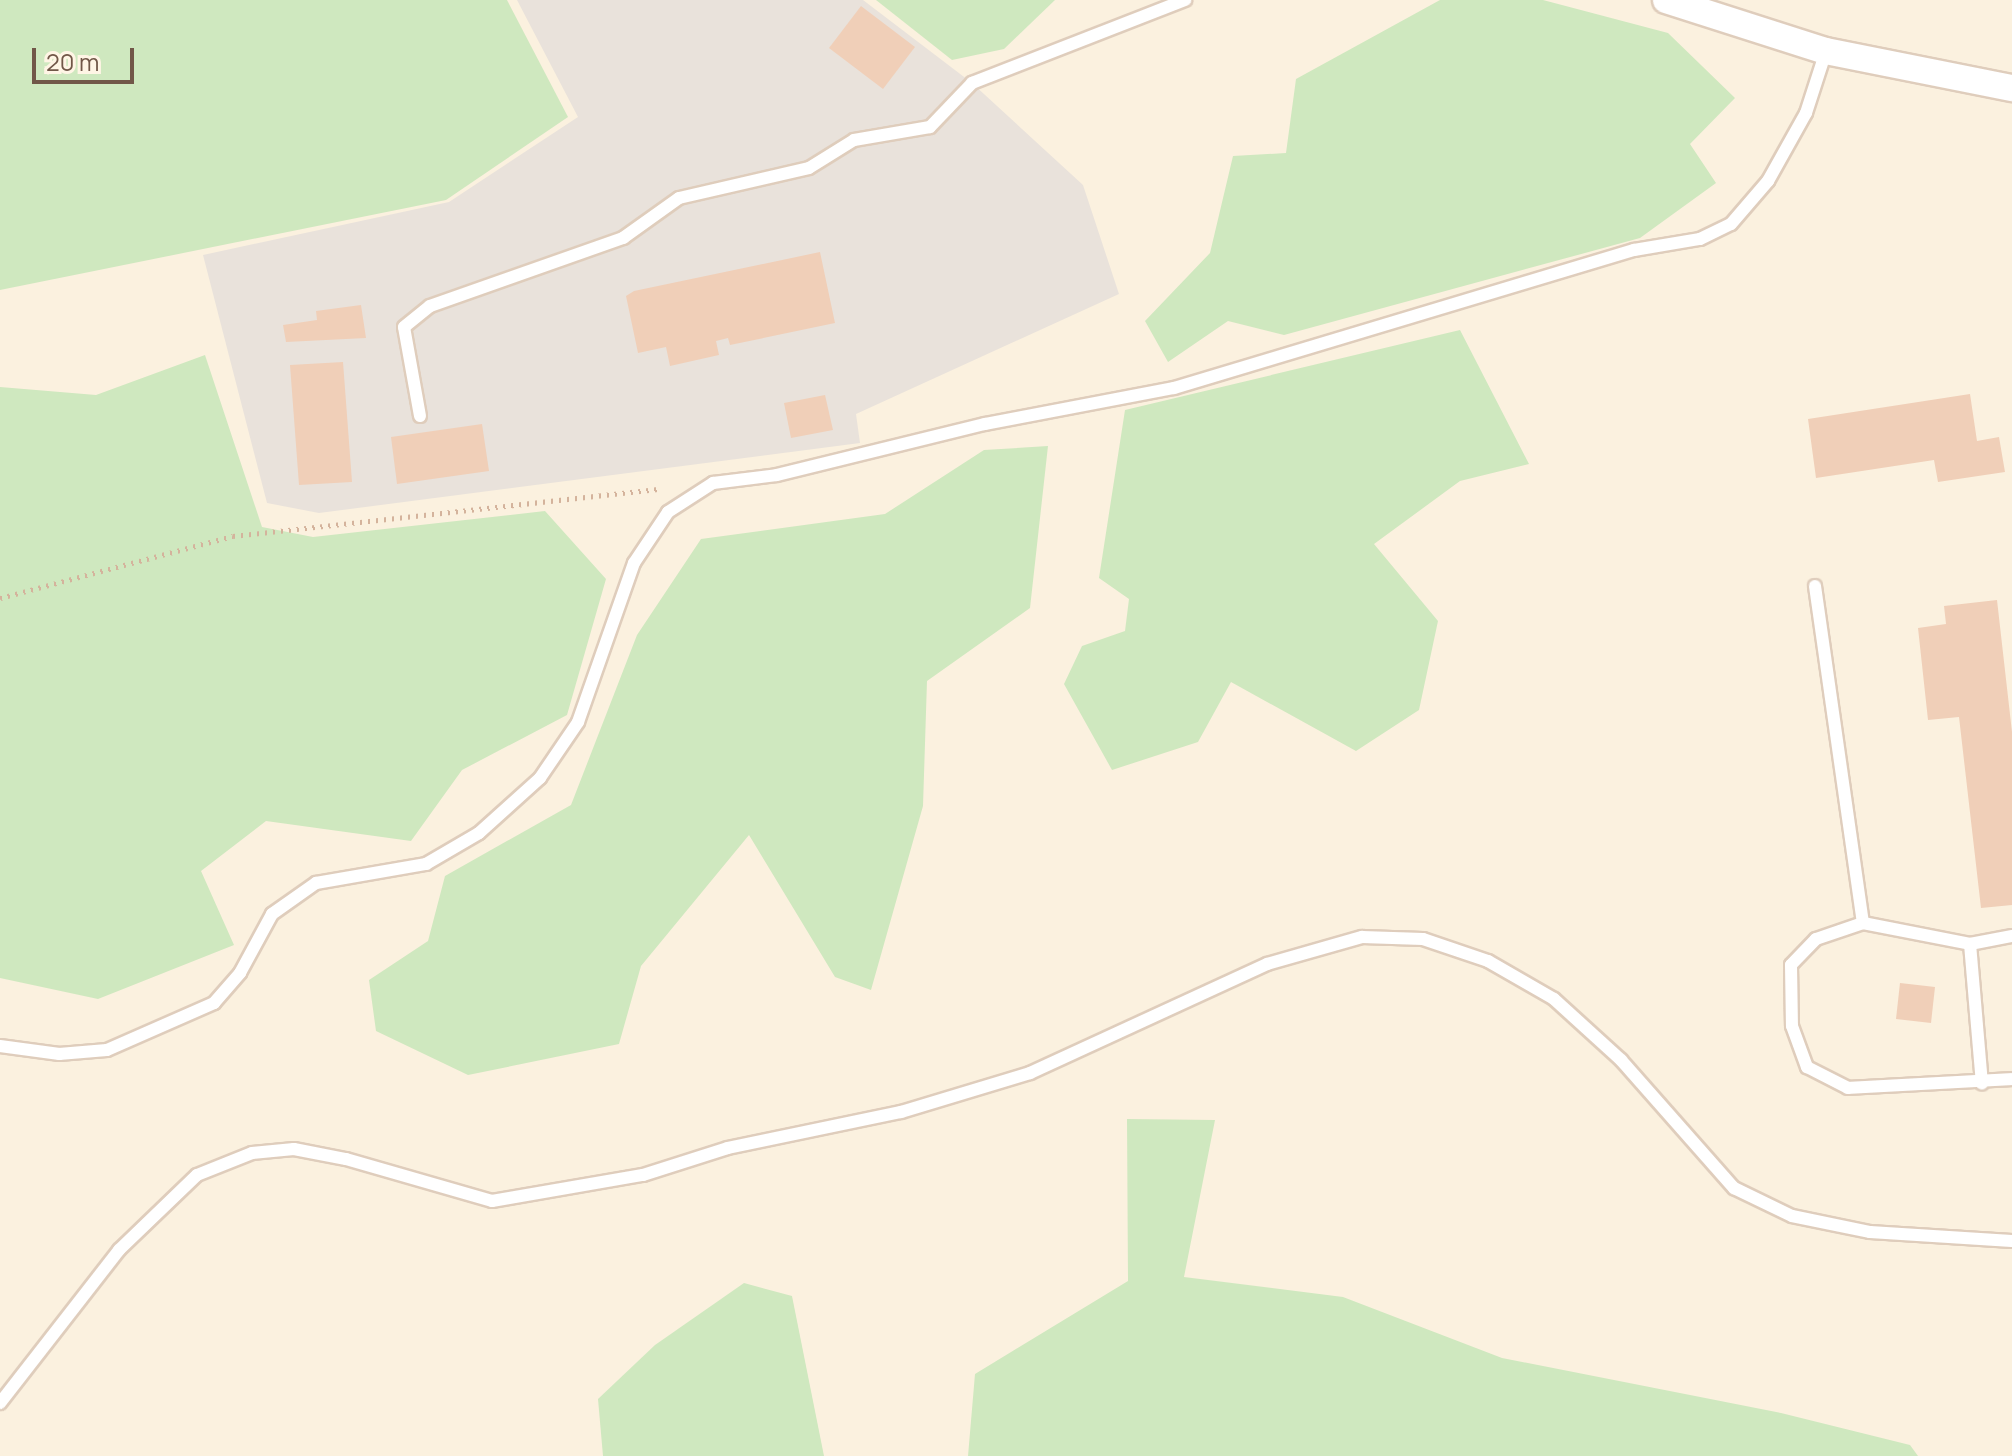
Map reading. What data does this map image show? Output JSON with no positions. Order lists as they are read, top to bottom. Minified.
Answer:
{"scale_bar":"20 m"}
